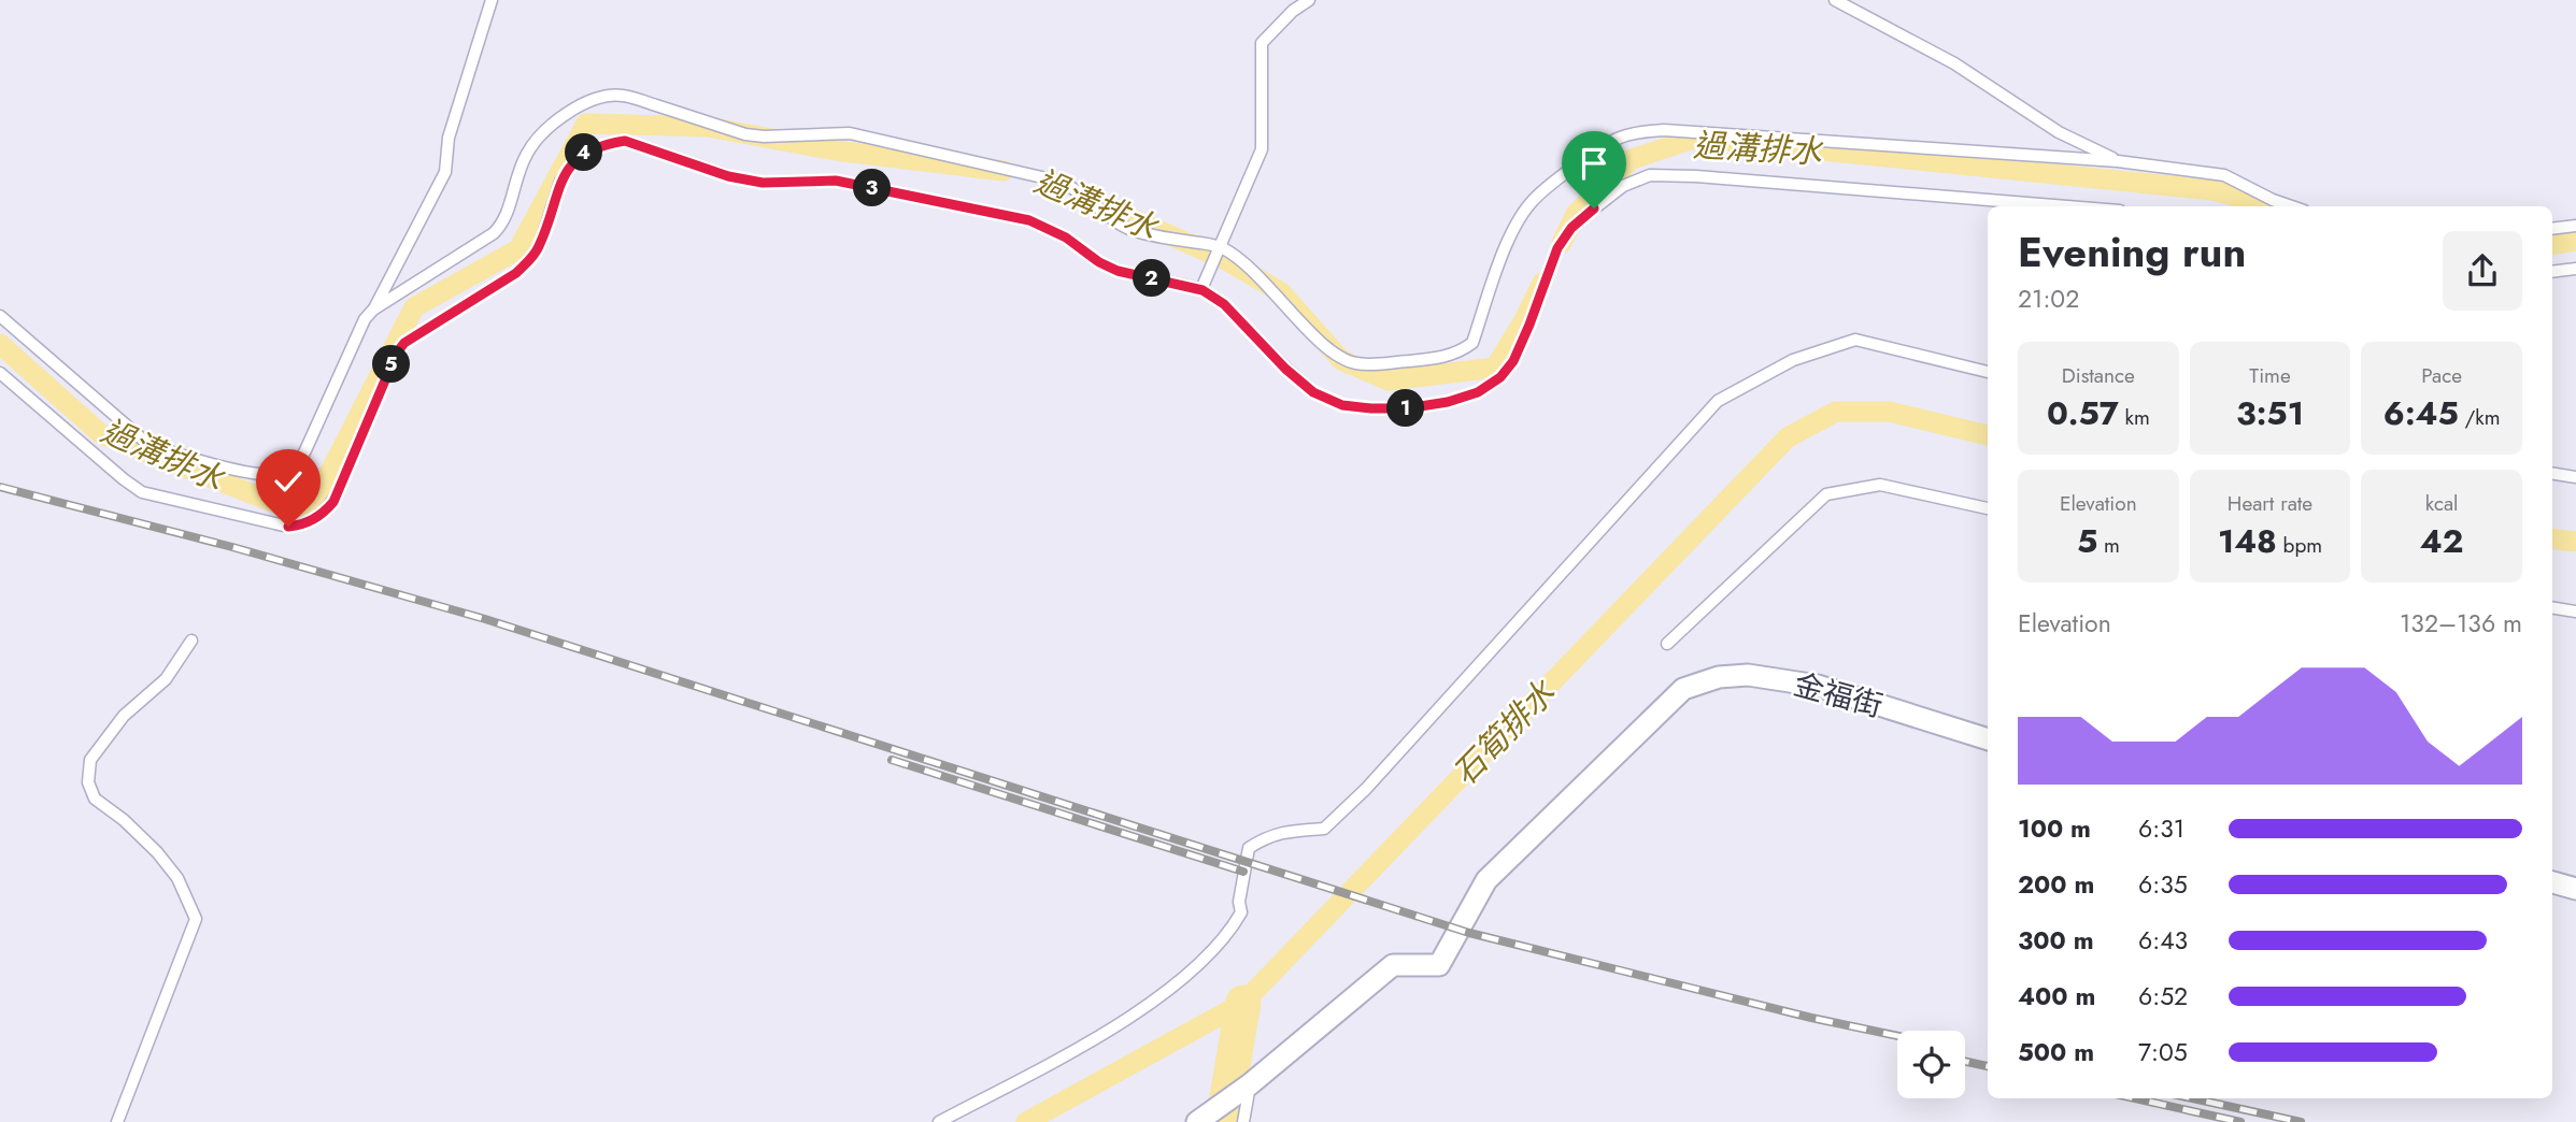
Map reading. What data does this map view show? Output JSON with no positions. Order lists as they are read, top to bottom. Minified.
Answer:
{"streets":{"street":["金福街"]},"water":["過溝排水","石筍排水"],"page":{"pins":["4","3","2","5","1"],"heading":["Evening run","21:02"],"stats":[["Distance","0.57 km"],["Time","3:51"],["Pace","6:45 /km"],["Elevation","5 m"],["Heart rate","148 bpm"],["kcal","42"]],"chart":["Elevation","132–136 m"],"list":[{"name":"100 m","note":"6:31"},{"name":"200 m","note":"6:35"},{"name":"300 m","note":"6:43"},{"name":"400 m","note":"6:52"},{"name":"500 m","note":"7:05"}]}}
